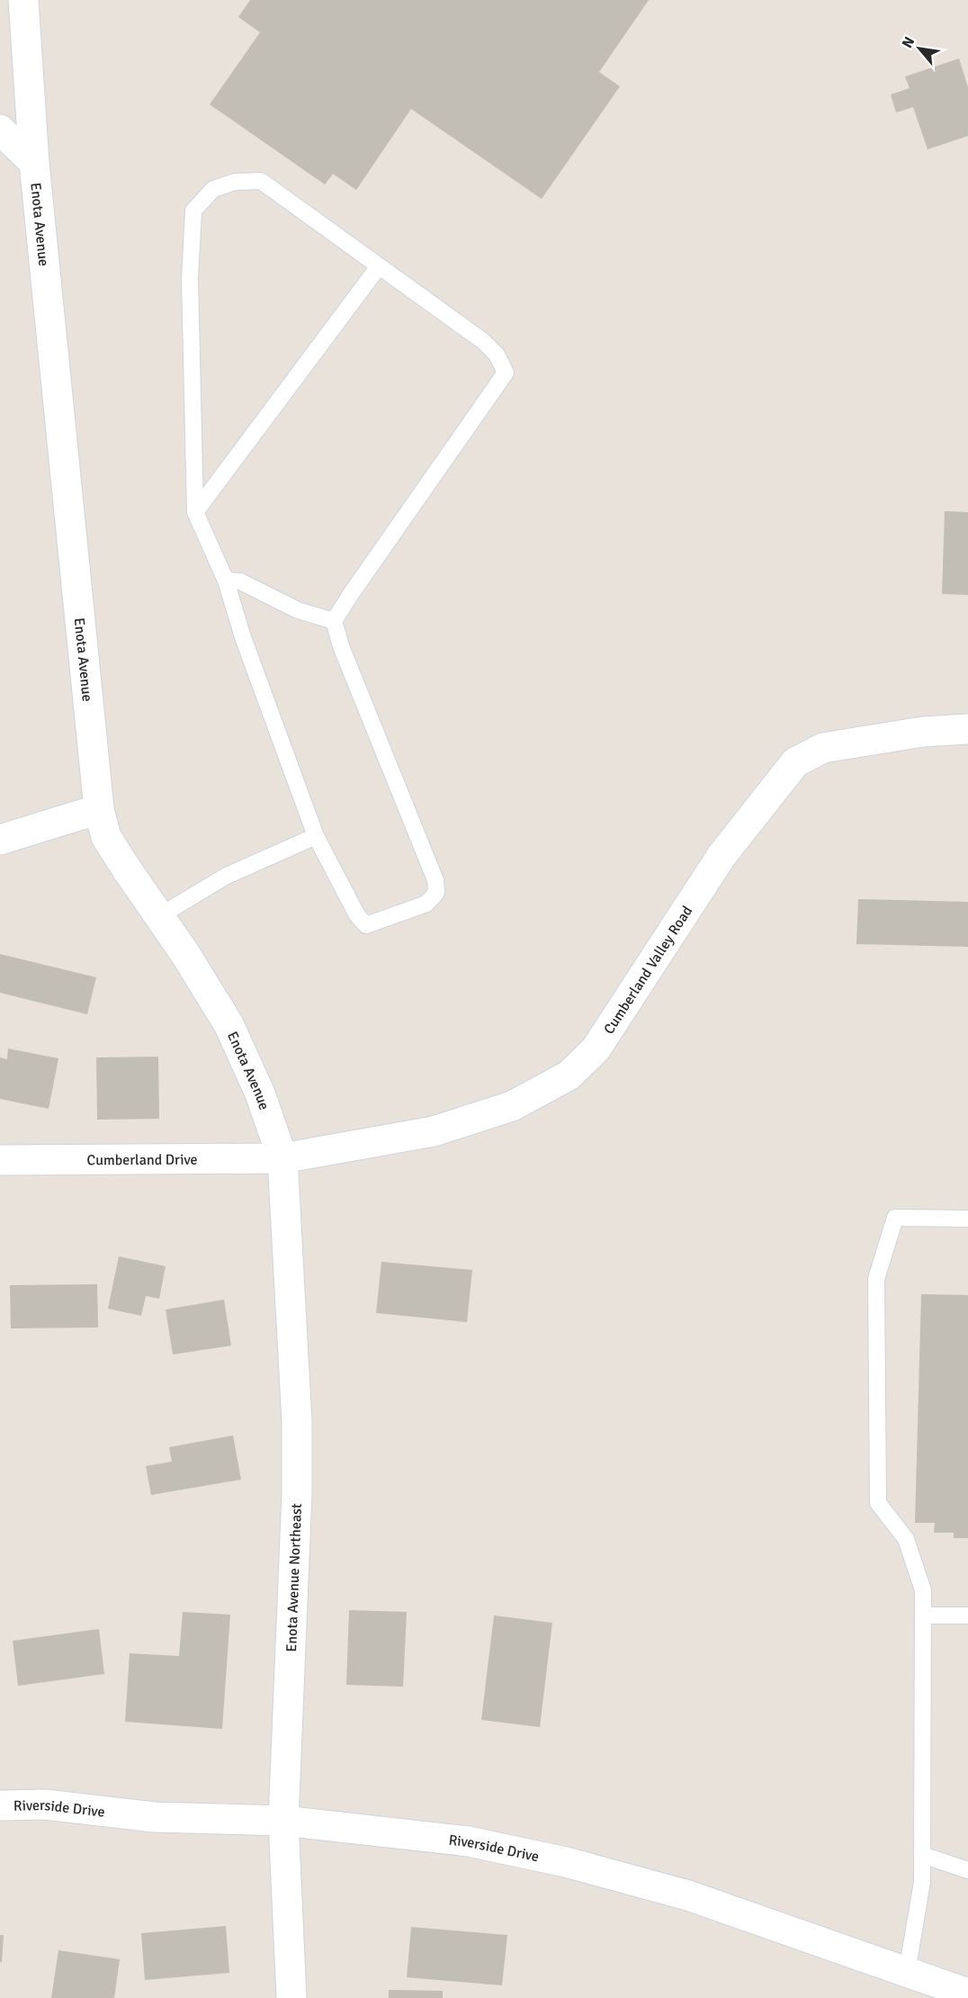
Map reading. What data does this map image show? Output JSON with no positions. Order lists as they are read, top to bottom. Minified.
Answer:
{"streets":{"street":["Enota Avenue","Cumberland Valley Road","Cumberland Drive","Enota Avenue Northeast","Riverside Drive"]},"crossings":[["Enota Avenue","Cumberland Valley Road"],["Enota Avenue","Cumberland Drive"],["Enota Avenue","Enota Avenue Northeast"],["Cumberland Valley Road","Cumberland Drive"],["Cumberland Valley Road","Enota Avenue Northeast"],["Cumberland Drive","Enota Avenue Northeast"],["Enota Avenue Northeast","Riverside Drive"]],"north":"top left"}
